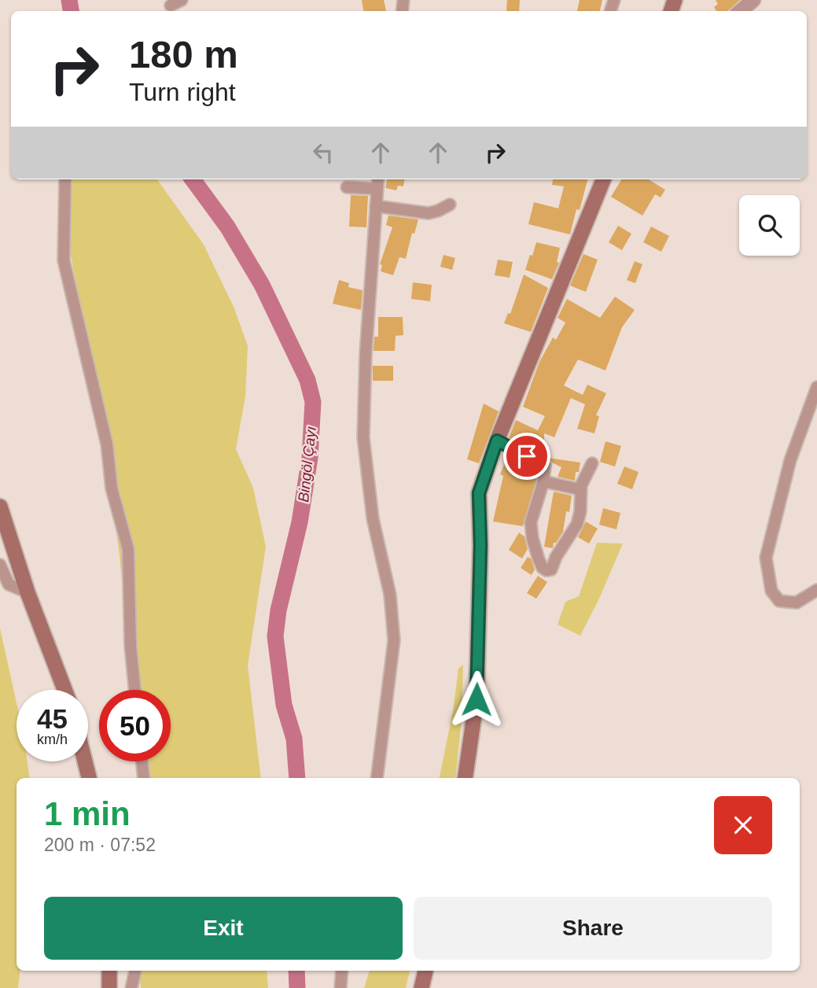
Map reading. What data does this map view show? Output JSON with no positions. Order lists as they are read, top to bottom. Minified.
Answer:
{"water":["Bingöl Çayı"],"page":{"turn":["180 m","Turn right"],"speed":"45 km/h","limit":"50","heading":["1 min","200 m · 07:52"],"buttons":["Exit","Share"]}}
